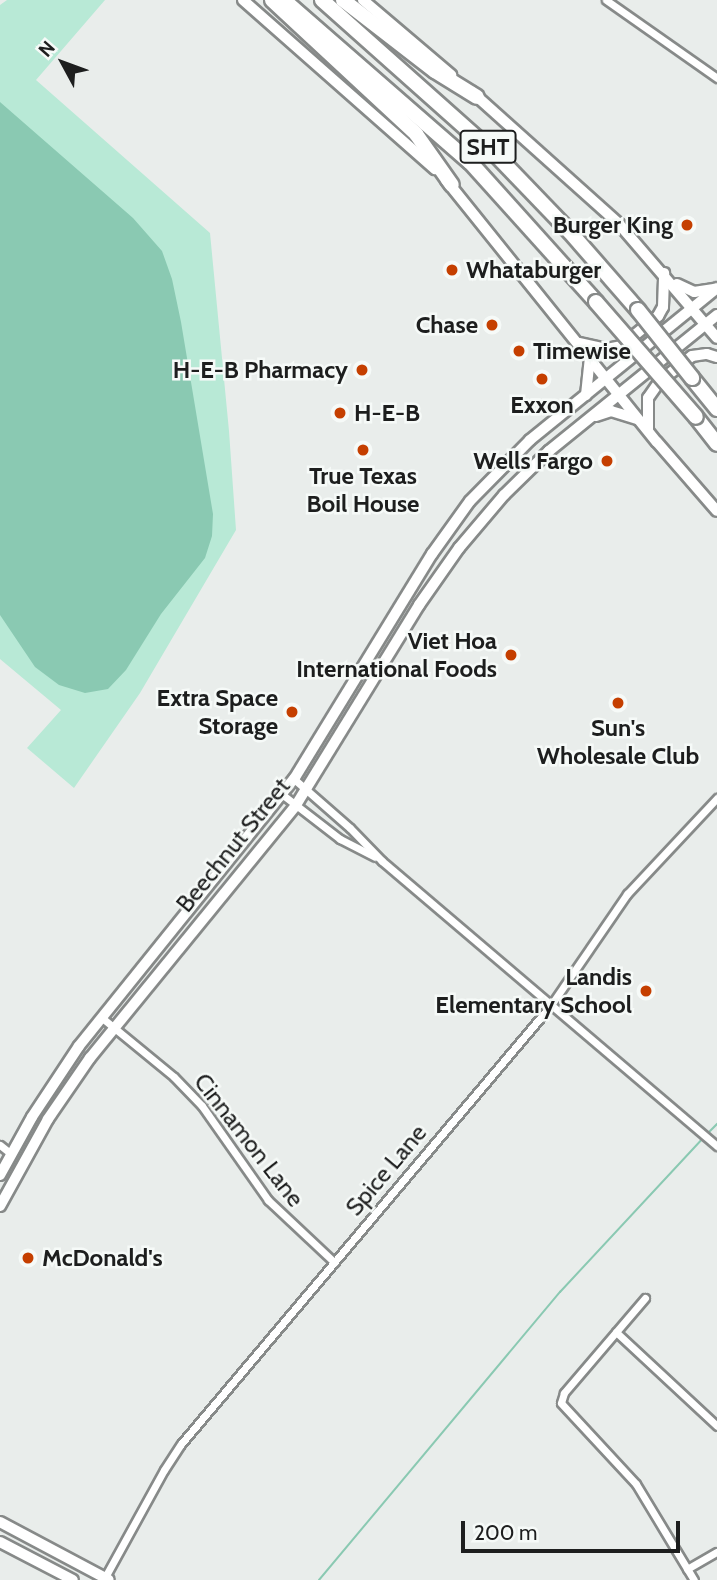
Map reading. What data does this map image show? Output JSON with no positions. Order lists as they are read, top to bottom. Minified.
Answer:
{"streets":{"highway":["SHT"],"main road":["Beechnut Street"],"street":["Cinnamon Lane","Spice Lane"]},"crossings":[["Beechnut Street","Cinnamon Lane"],["Cinnamon Lane","Spice Lane"]],"places":["Burger King","Whataburger","Chase","Timewise","H-E-B Pharmacy","Exxon","H-E-B","True Texas Boil House","Wells Fargo","Viet Hoa International Foods","Sun's Wholesale Club","Extra Space Storage","Landis Elementary School","McDonald's"],"scale_bar":"200 m","north":"top left"}
